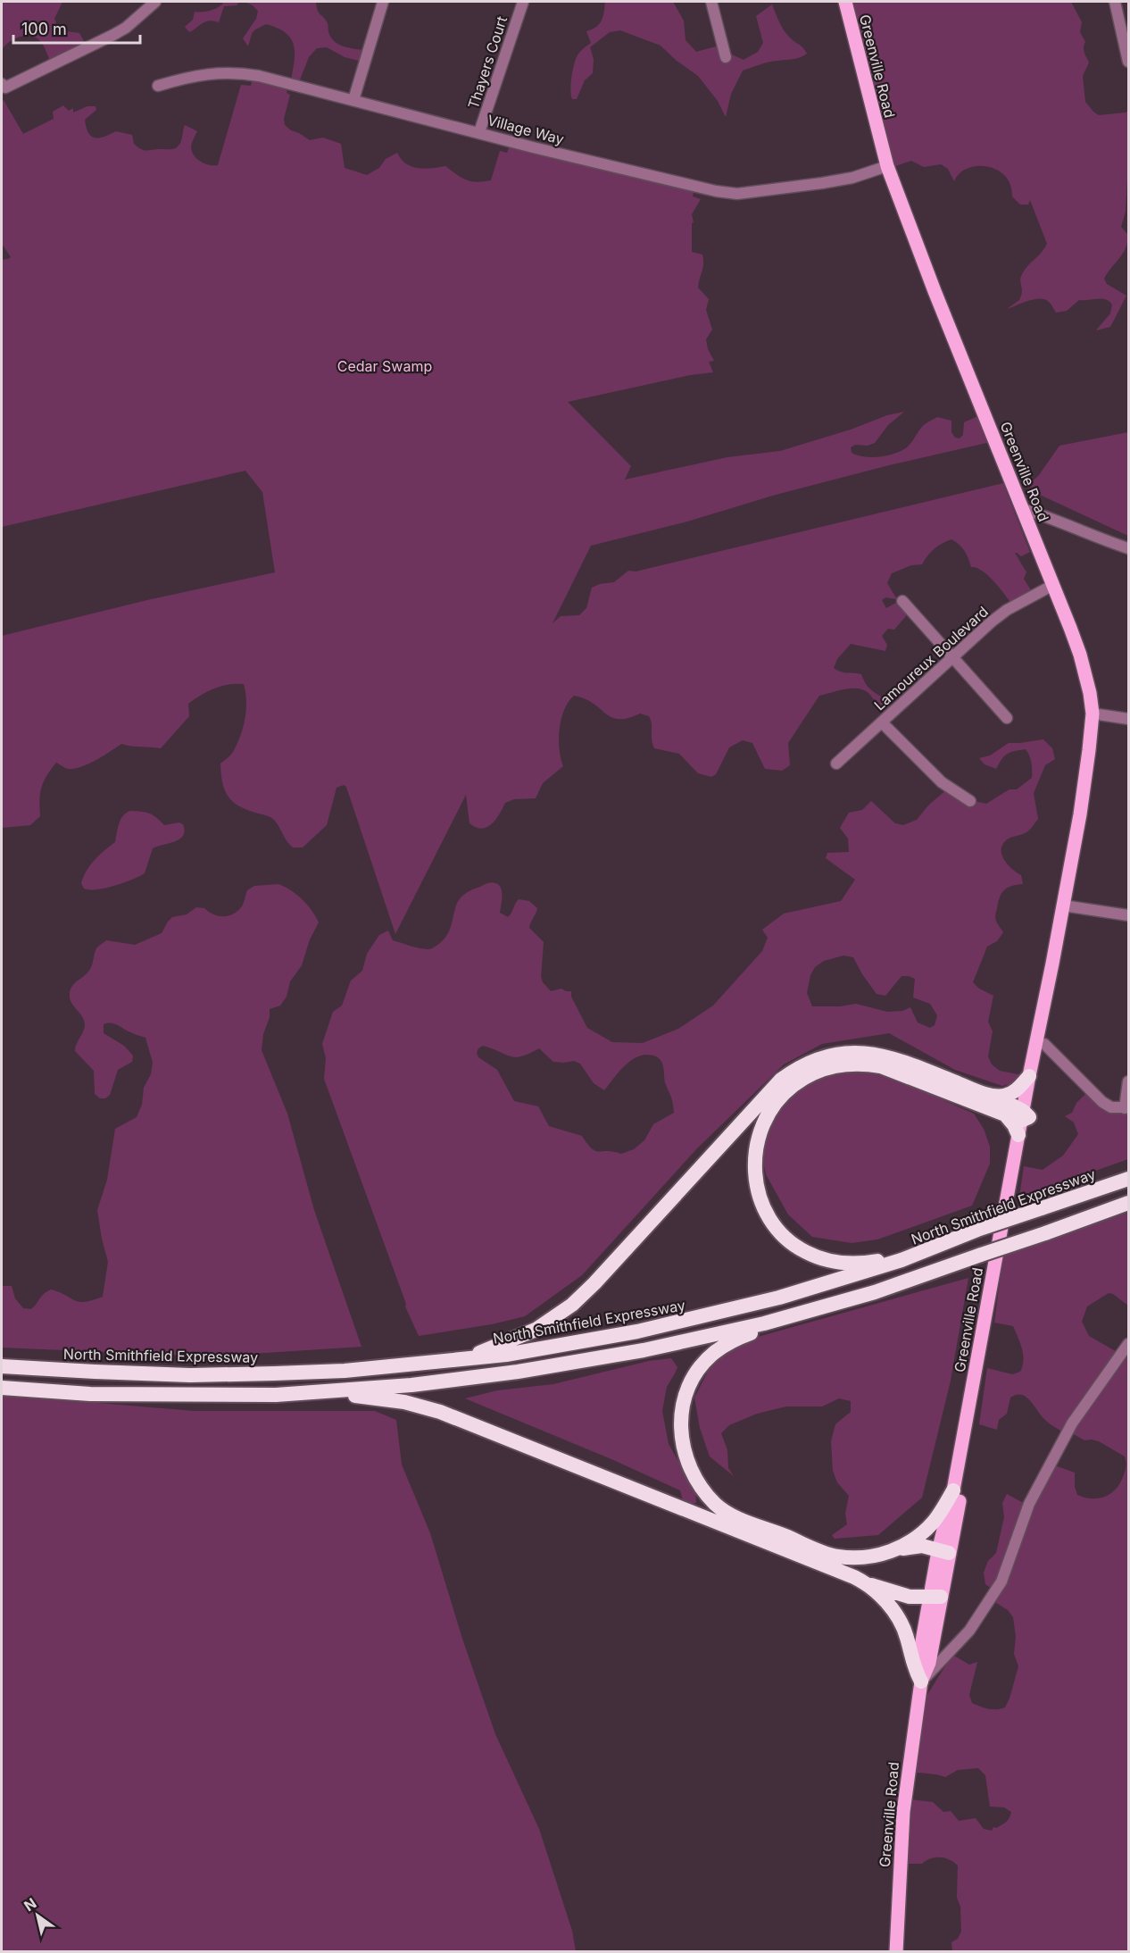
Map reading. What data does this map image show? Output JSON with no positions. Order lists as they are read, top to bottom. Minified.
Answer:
{"streets":{"highway":["North Smithfield Expressway"],"main road":["Greenville Road"],"street":["Thayers Court","Village Way","Lamoureux Boulevard"]},"crossings":[["Thayers Court","Village Way"],["Greenville Road","Village Way"],["Greenville Road","Lamoureux Boulevard"]],"parks":["Cedar Swamp"],"scale_bar":"100 m","north":"top left"}
